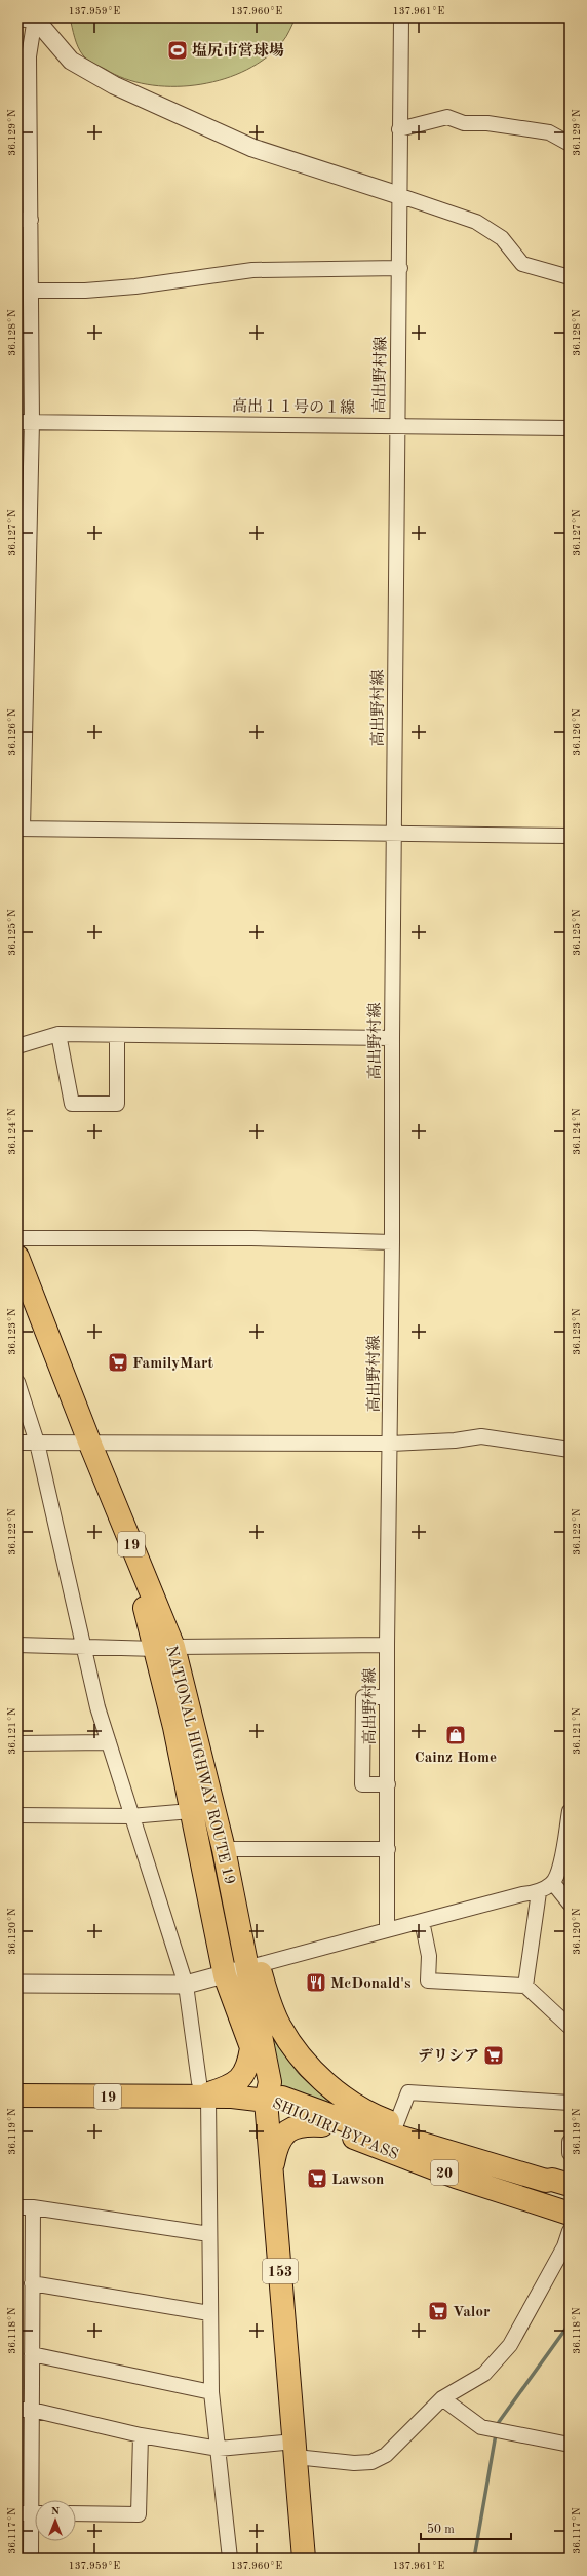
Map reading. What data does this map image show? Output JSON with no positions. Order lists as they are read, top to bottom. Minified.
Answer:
{"streets":{"highway":["19","NATIONAL HIGHWAY ROUTE 19","SHIOJIRI BYPASS","20","153"],"street":["高出野村線","高出１１号の１線"]},"crossings":[["高出野村線","高出１１号の１線"],["19","NATIONAL HIGHWAY ROUTE 19"],["19","SHIOJIRI BYPASS"],["19","153"],["NATIONAL HIGHWAY ROUTE 19","SHIOJIRI BYPASS"],["NATIONAL HIGHWAY ROUTE 19","153"],["SHIOJIRI BYPASS","153"]],"places":{"sports":["塩尻市営球場"],"supermarket":["FamilyMart","デリシア","Lawson","Valor"],"shop":["Cainz Home"],"restaurant":["McDonald's"]},"scale_bar":"50 m","north":"top","coordinates":["137.959°E","137.960°E","137.961°E","36.129°N","36.128°N","36.127°N","36.126°N","36.125°N","36.124°N","36.123°N","36.122°N","36.121°N","36.120°N","36.119°N","36.118°N","36.117°N"]}
